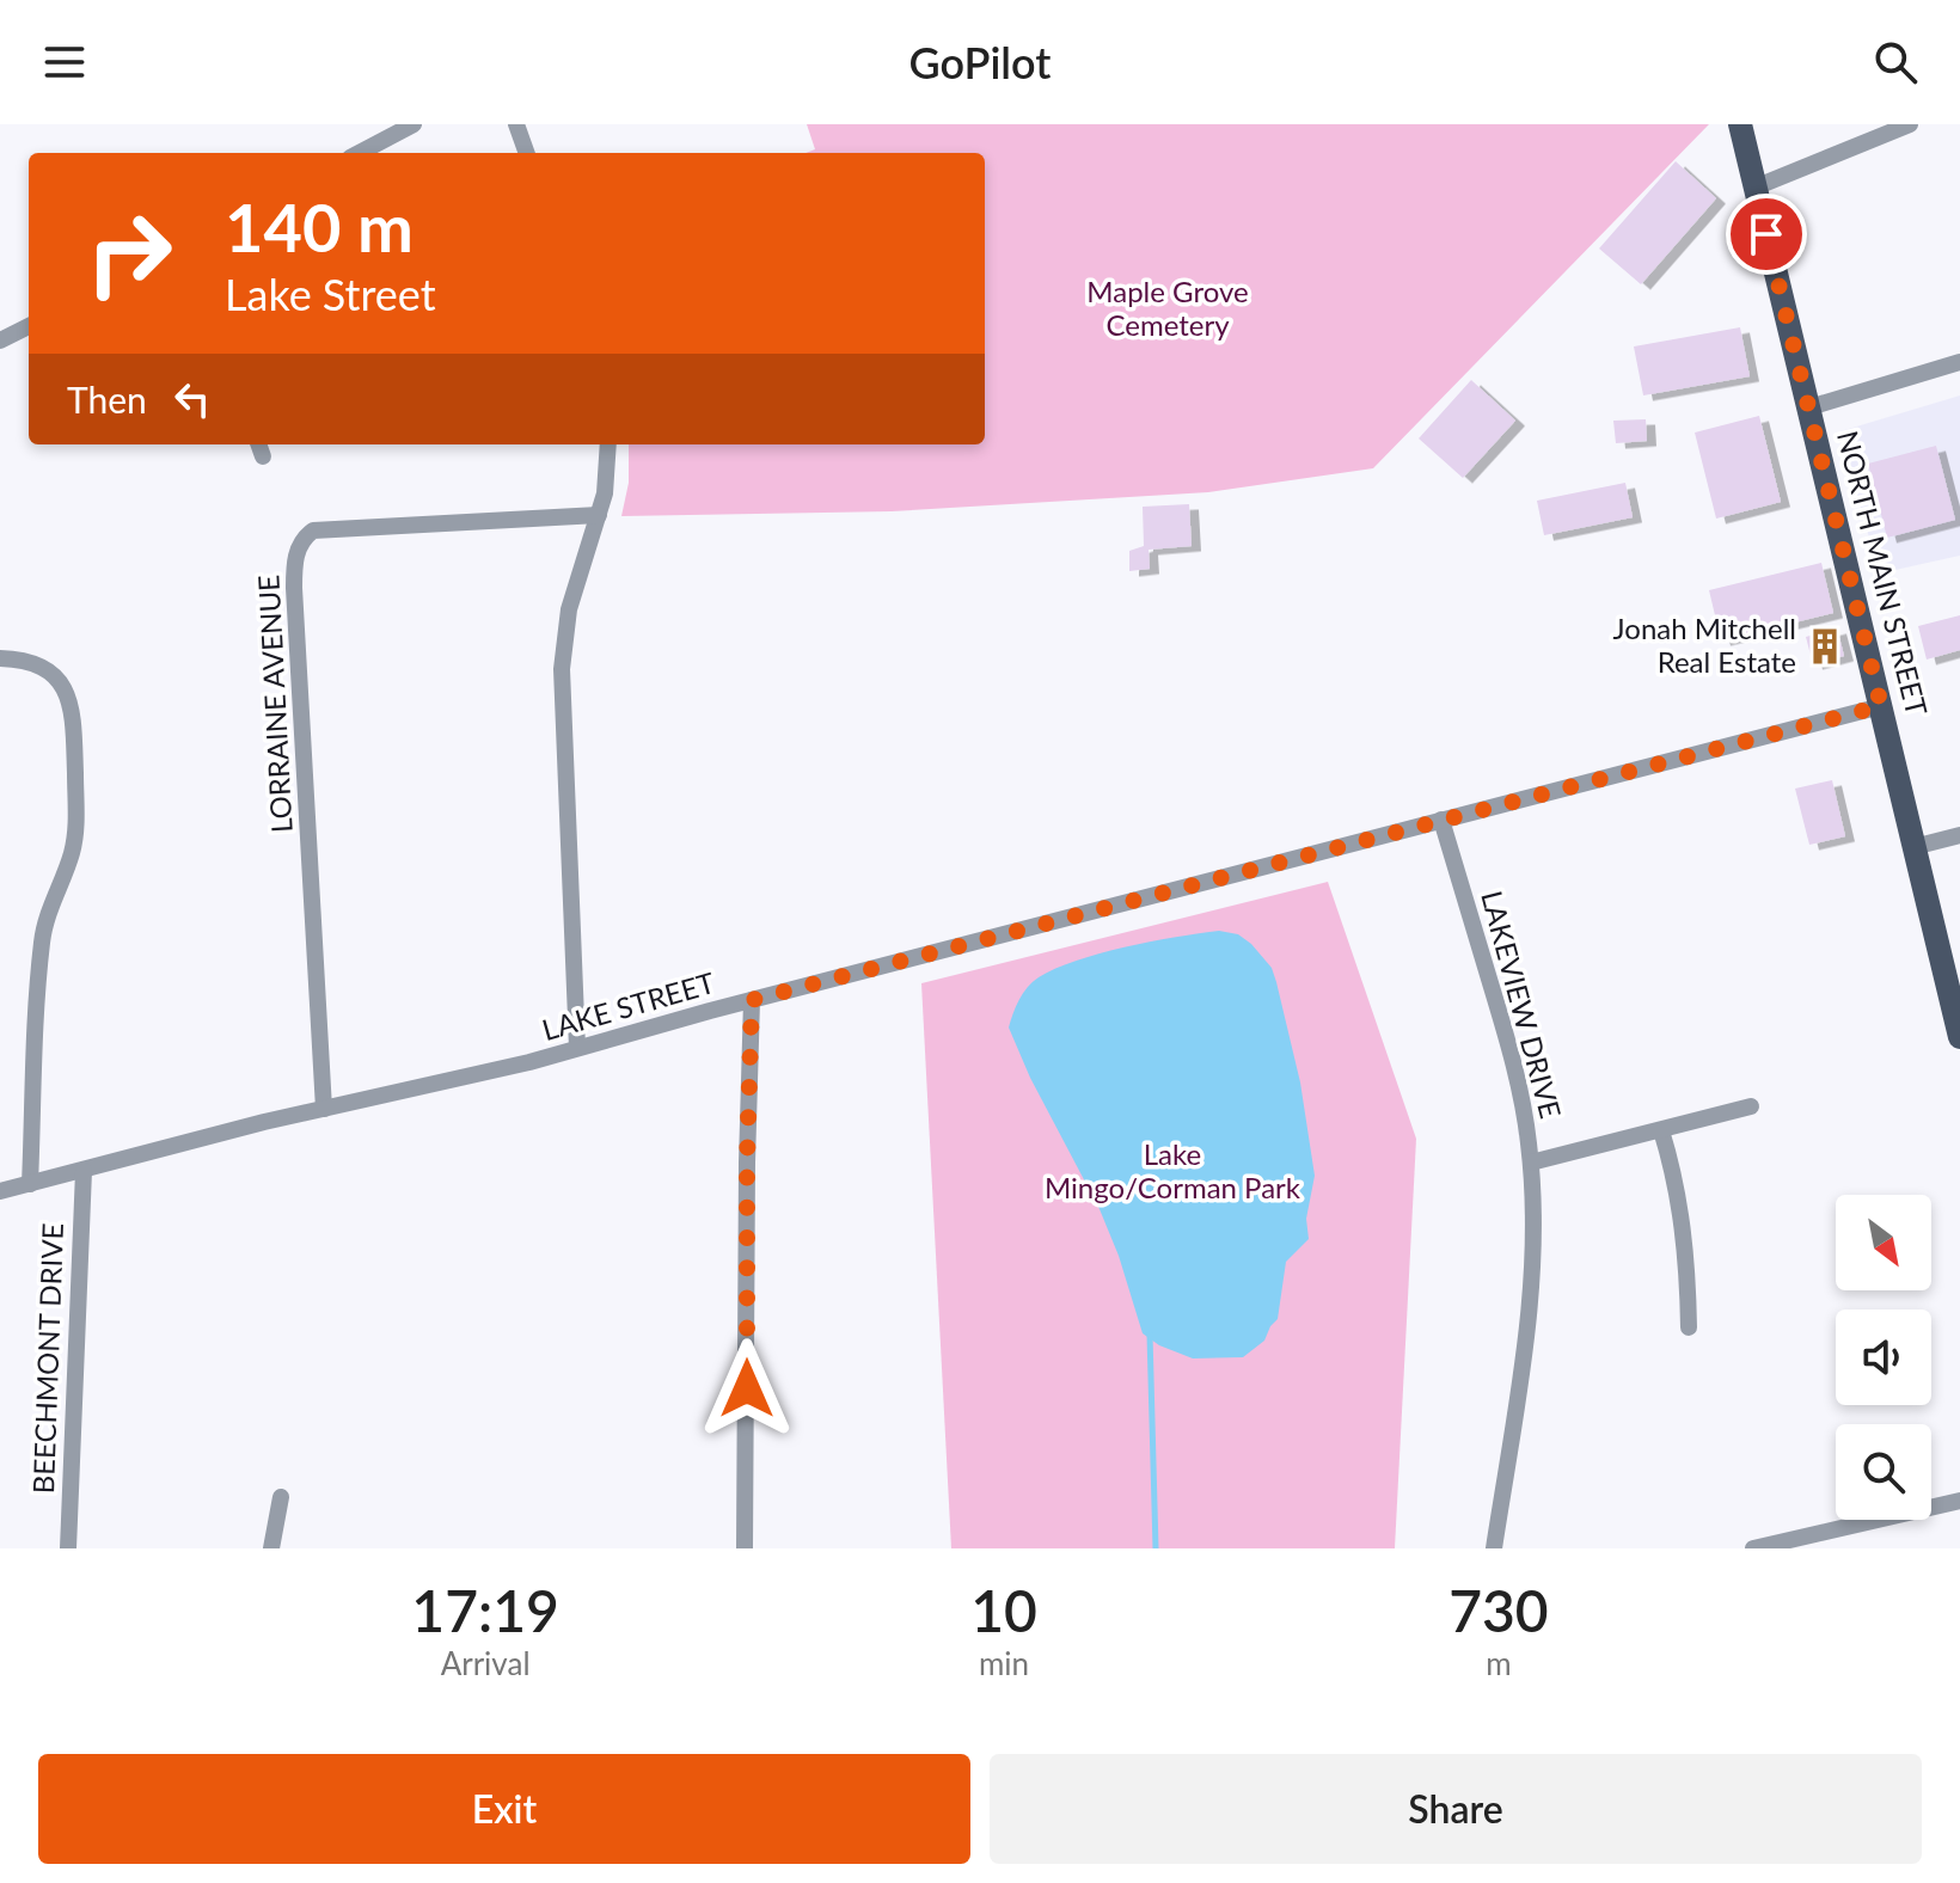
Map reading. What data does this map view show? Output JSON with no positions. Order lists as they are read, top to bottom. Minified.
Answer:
{"streets":{"main road":["NORTH MAIN STREET"],"street":["LORRAINE AVENUE","LAKEVIEW DRIVE","LAKE STREET","BEECHMONT DRIVE"]},"crossings":[["NORTH MAIN STREET","LAKE STREET"],["LORRAINE AVENUE","LAKE STREET"],["LAKEVIEW DRIVE","LAKE STREET"],["LAKE STREET","BEECHMONT DRIVE"]],"parks":["Maple Grove Cemetery","Lake Mingo/Corman Park"],"places":{"building":["Jonah Mitchell Real Estate"]},"north":"bottom right","page":{"header":"GoPilot","turn":["140 m","Lake Street"],"then":"Then","eta":["17:19","Arrival","10","min","730","m"],"buttons":["Exit","Share"]}}
